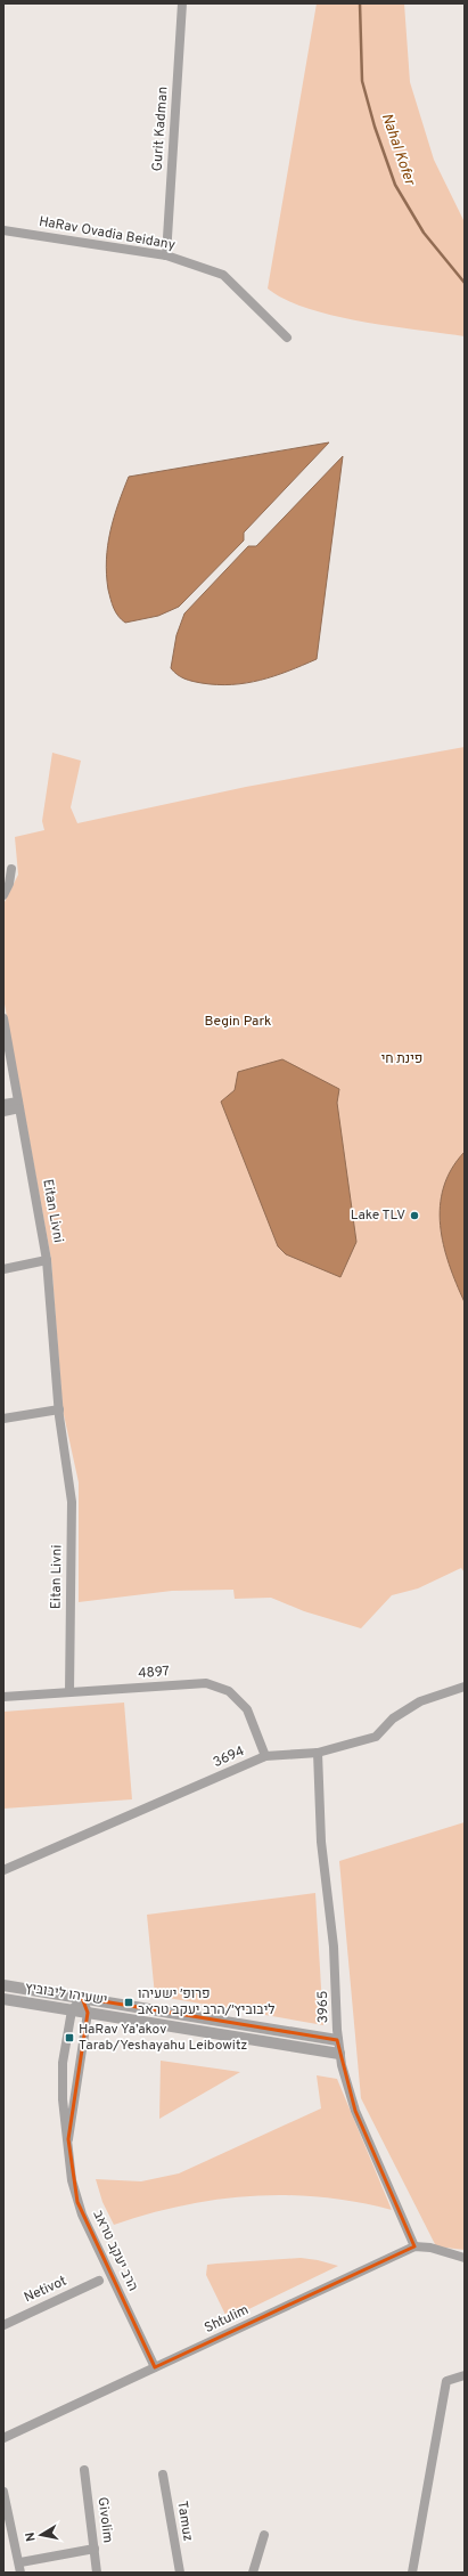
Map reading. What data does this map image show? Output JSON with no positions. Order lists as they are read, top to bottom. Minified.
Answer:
{"streets":{"street":["Gurit Kadman","HaRav Ovadia Beidany","Eitan Livni","4897","3694","ישעיהו ליבוביץ","3965","הרב יעקב טראב","Netivot","Shtulim","Givolim","Tamuz"]},"crossings":[["Gurit Kadman","HaRav Ovadia Beidany"],["Eitan Livni","4897"],["4897","3694"],["3694","3965"],["ישעיהו ליבוביץ","3965"],["ישעיהו ליבוביץ","הרב יעקב טראב"],["3965","Shtulim"],["הרב יעקב טראב","Shtulim"]],"water":["Nahal Kofer"],"parks":["Begin Park","פינת חי"],"places":{"other":["Lake TLV"],"transit":["פרופ׳ ישעיהו ליבוביץ׳/הרב יעקב טראב","HaRav Ya’akov Tarab/Yeshayahu Leibowitz"]},"north":"left"}
